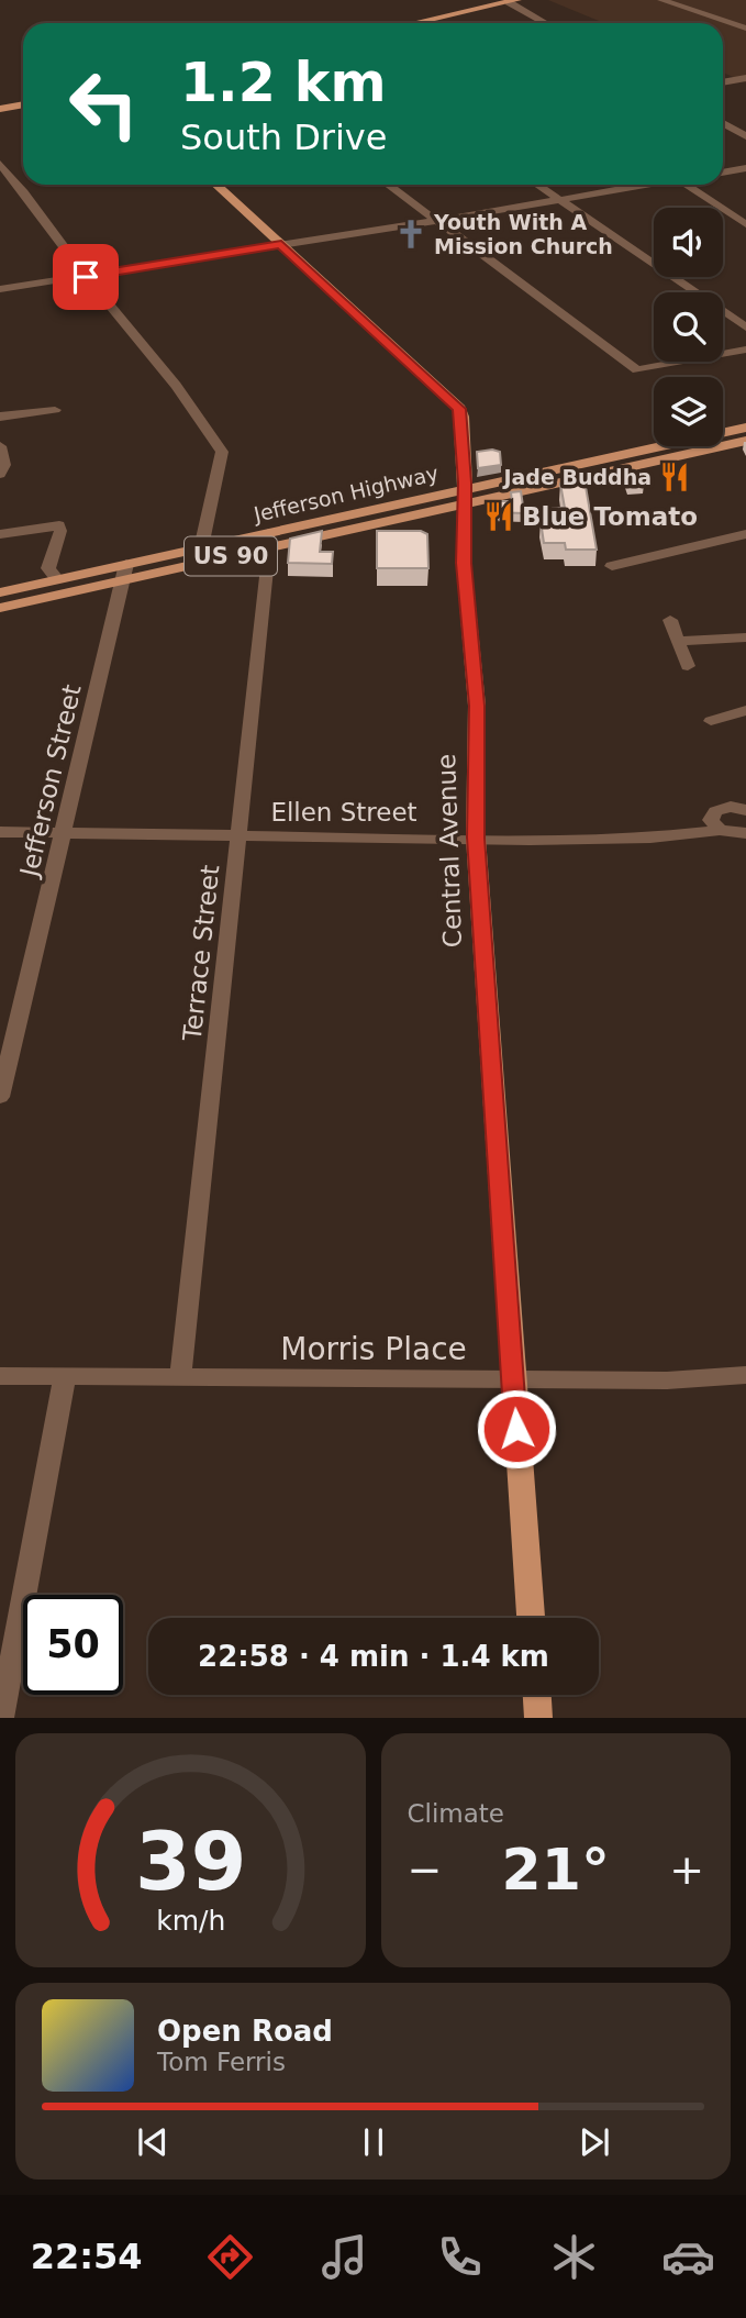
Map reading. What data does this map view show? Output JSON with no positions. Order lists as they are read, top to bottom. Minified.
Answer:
{"streets":{"main road":["Jefferson Highway","US 90","Central Avenue"],"street":["Jefferson Street","Ellen Street","Terrace Street","Morris Place"]},"crossings":[["Jefferson Highway","Jefferson Street"],["Jefferson Highway","Central Avenue"],["Jefferson Highway","Terrace Street"],["Jefferson Street","Ellen Street"],["Ellen Street","Central Avenue"],["Ellen Street","Terrace Street"],["Central Avenue","Morris Place"],["Terrace Street","Morris Place"]],"places":{"church":["Youth With A Mission Church"],"restaurant":["Jade Buddha","Blue Tomato"]},"page":{"turn":["1.2 km","South Drive"],"limit":"50","trip":"22:58 · 4 min · 1.4 km","tile":"Climate","heat":["−","21°","+"],"song":["Open Road","Tom Ferris"],"tabs":"22:54","gauge":["39","km/h"]}}
